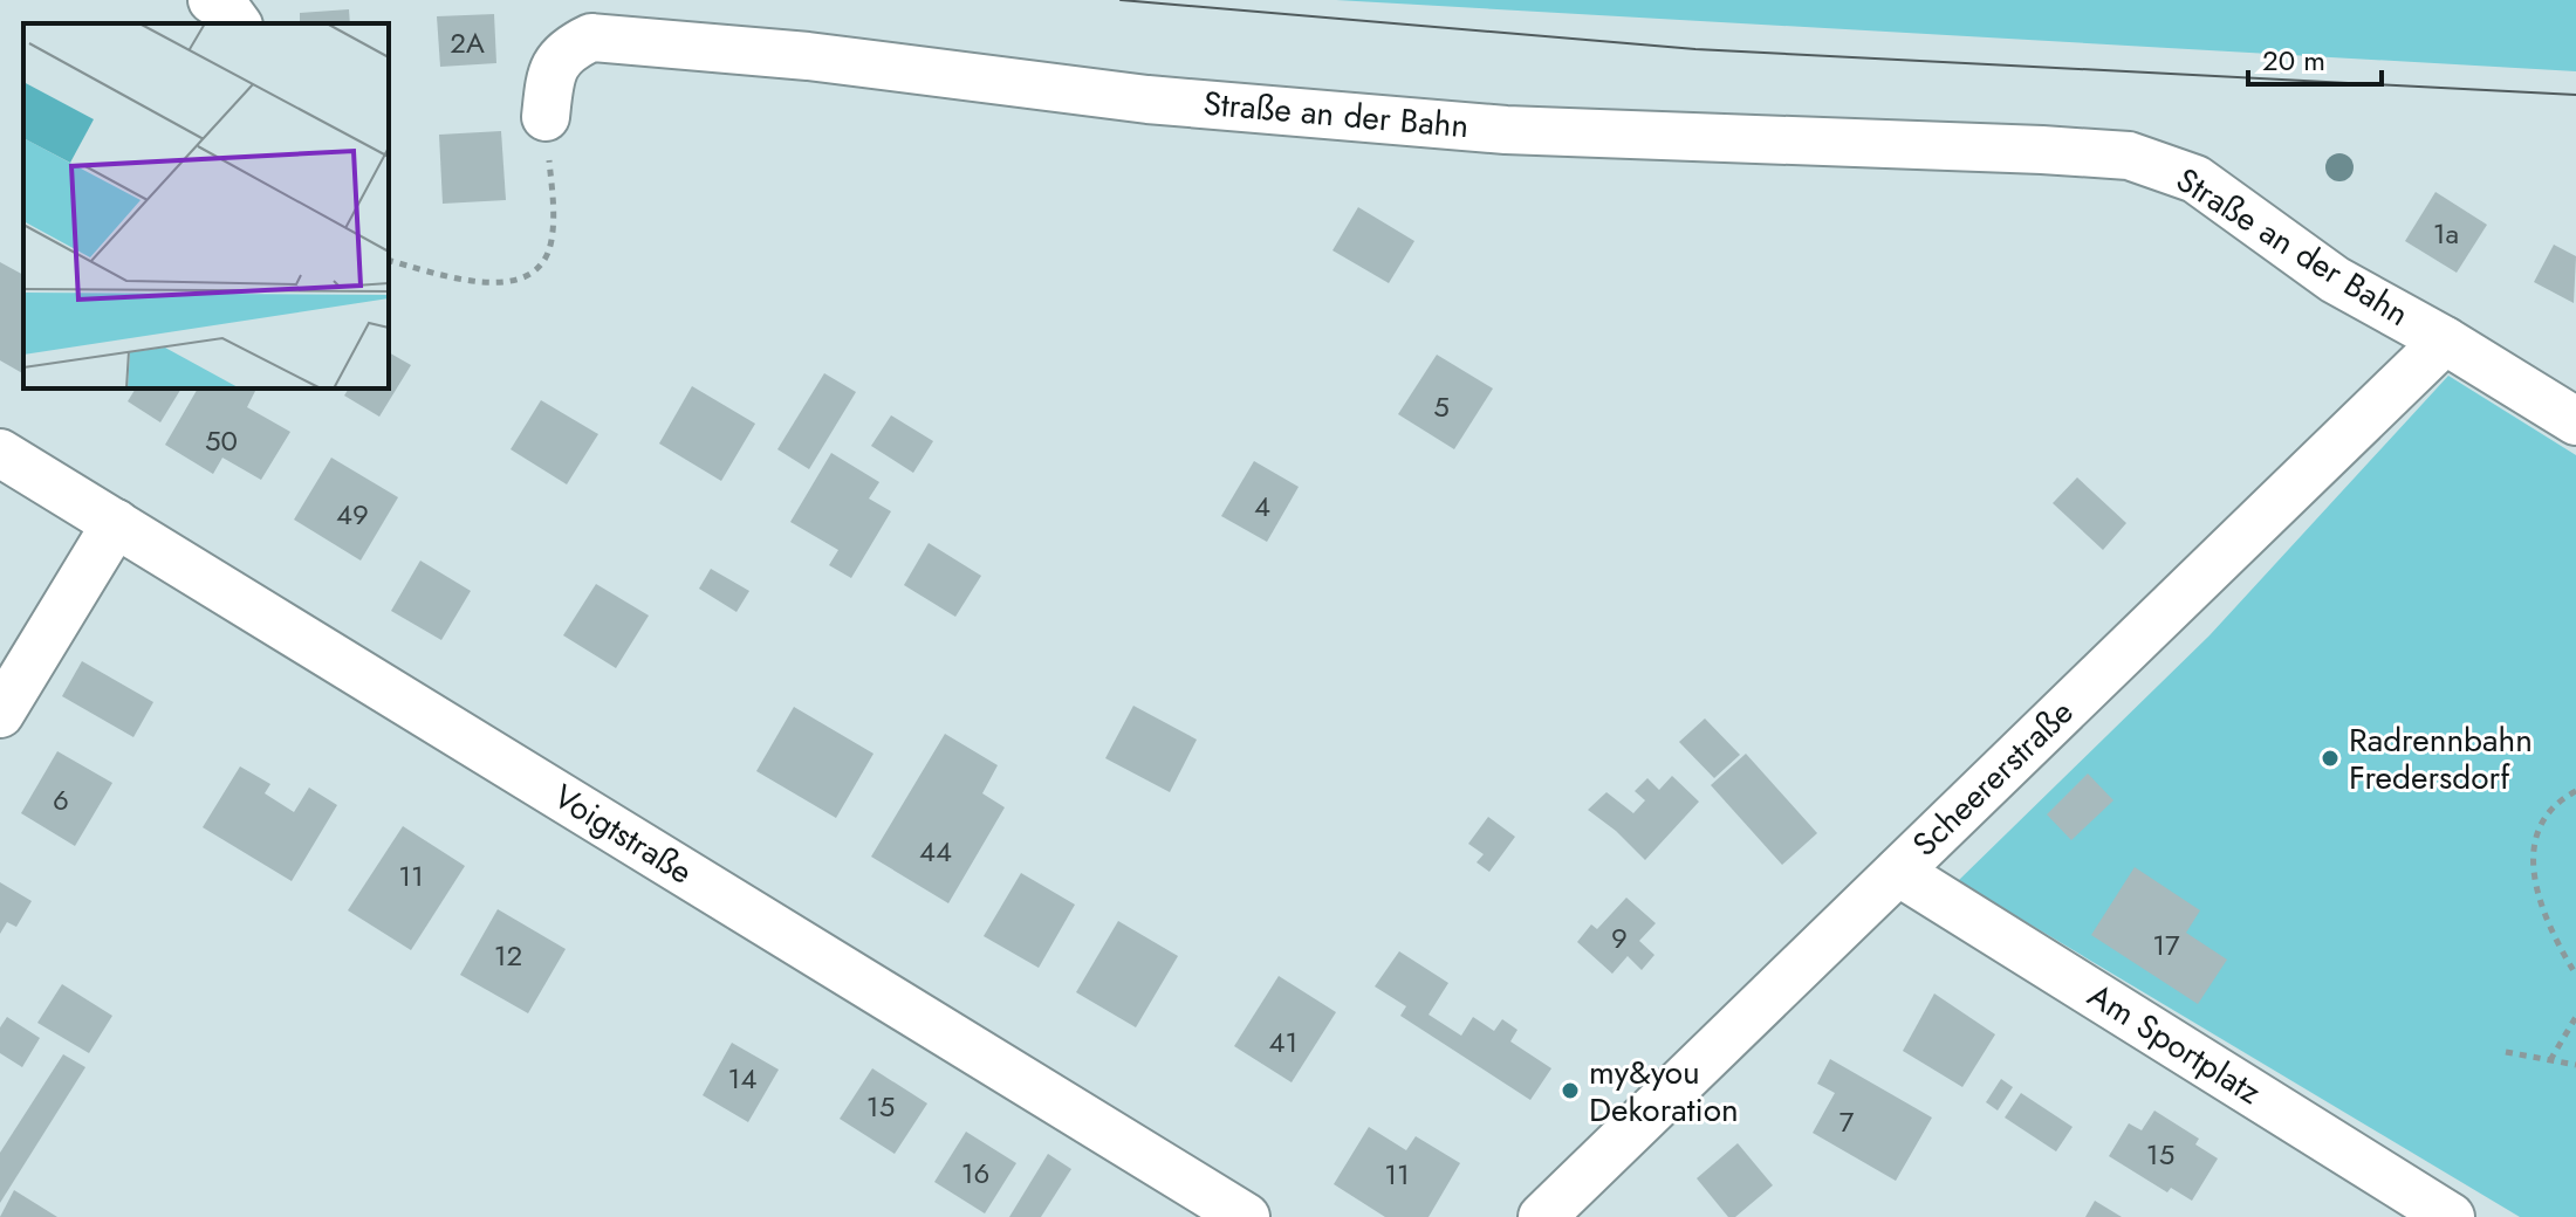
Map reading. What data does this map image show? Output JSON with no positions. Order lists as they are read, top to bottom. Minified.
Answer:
{"streets":{"street":["Straße an der Bahn","Scheererstraße","Voigtstraße","Am Sportplatz"]},"crossings":[["Straße an der Bahn","Scheererstraße"],["Scheererstraße","Am Sportplatz"]],"places":["Radrennbahn Fredersdorf","my&you Dekoration"],"house_numbers":["2A","1a","5","50","4","49","6","44","11","9","17","12","41","14","15","7","15","16","11"],"scale_bar":"20 m"}
